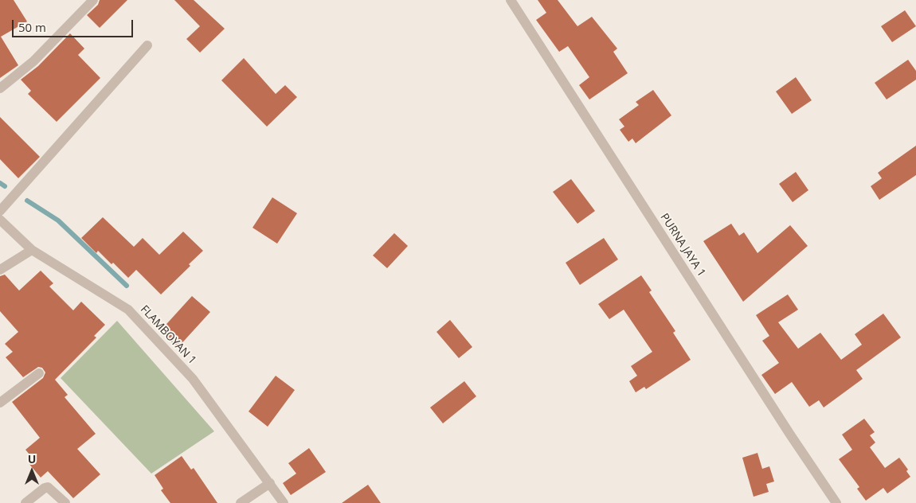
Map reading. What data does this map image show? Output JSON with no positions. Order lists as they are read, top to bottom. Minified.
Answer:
{"streets":{"street":["PURNA JAYA 1","FLAMBOYAN 1"]},"scale_bar":"50 m","north":"top"}
